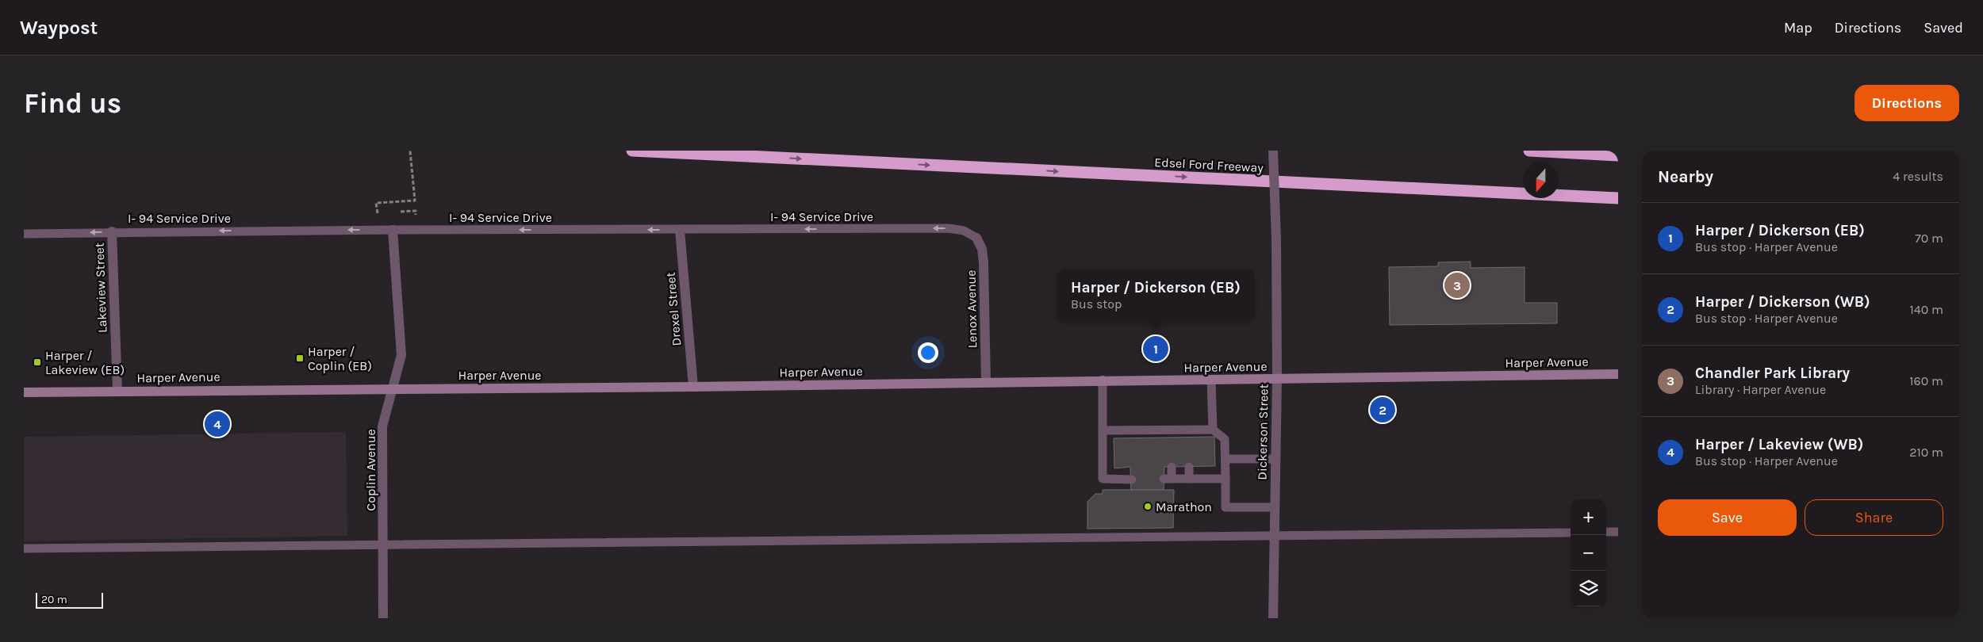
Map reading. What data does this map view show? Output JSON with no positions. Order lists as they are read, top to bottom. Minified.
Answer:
{"streets":{"highway":["Edsel Ford Freeway"],"main road":["Harper Avenue"],"street":["Lakeview Street","Drexel Street","Lenox Avenue","Dickerson Street","Coplin Avenue"],"lane":["I- 94 Service Drive"]},"crossings":[["I- 94 Service Drive","Lakeview Street"],["I- 94 Service Drive","Drexel Street"],["I- 94 Service Drive","Lenox Avenue"],["I- 94 Service Drive","Coplin Avenue"],["Lakeview Street","Harper Avenue"],["Drexel Street","Harper Avenue"],["Lenox Avenue","Harper Avenue"],["Harper Avenue","Dickerson Street"],["Harper Avenue","Coplin Avenue"]],"one_way":["Edsel Ford Freeway","I- 94 Service Drive"],"places":{"transit":["Harper / Coplin (EB)","Harper / Lakeview (EB)"],"other":["Marathon"]},"scale_bar":"20 m","north":"bottom","page":{"header":"Waypost","nav":["Map","Directions","Saved"],"buttons":["Directions",["Save","Share"]],"title":"Find us","heading":["Nearby","4 results"],"list":[{"mark":"1","name":"Harper / Dickerson (EB)","note":"Bus stop · Harper Avenue","value":"70 m"},{"mark":"2","name":"Harper / Dickerson (WB)","note":"Bus stop · Harper Avenue","value":"140 m"},{"mark":"3","name":"Chandler Park Library","note":"Library · Harper Avenue","value":"160 m"},{"mark":"4","name":"Harper / Lakeview (WB)","note":"Bus stop · Harper Avenue","value":"210 m"}],"popup":["Harper / Dickerson (EB)","Bus stop"],"pins":["3","1","2","4"],"map_buttons":["+","−"],"scale":"20 m"}}
